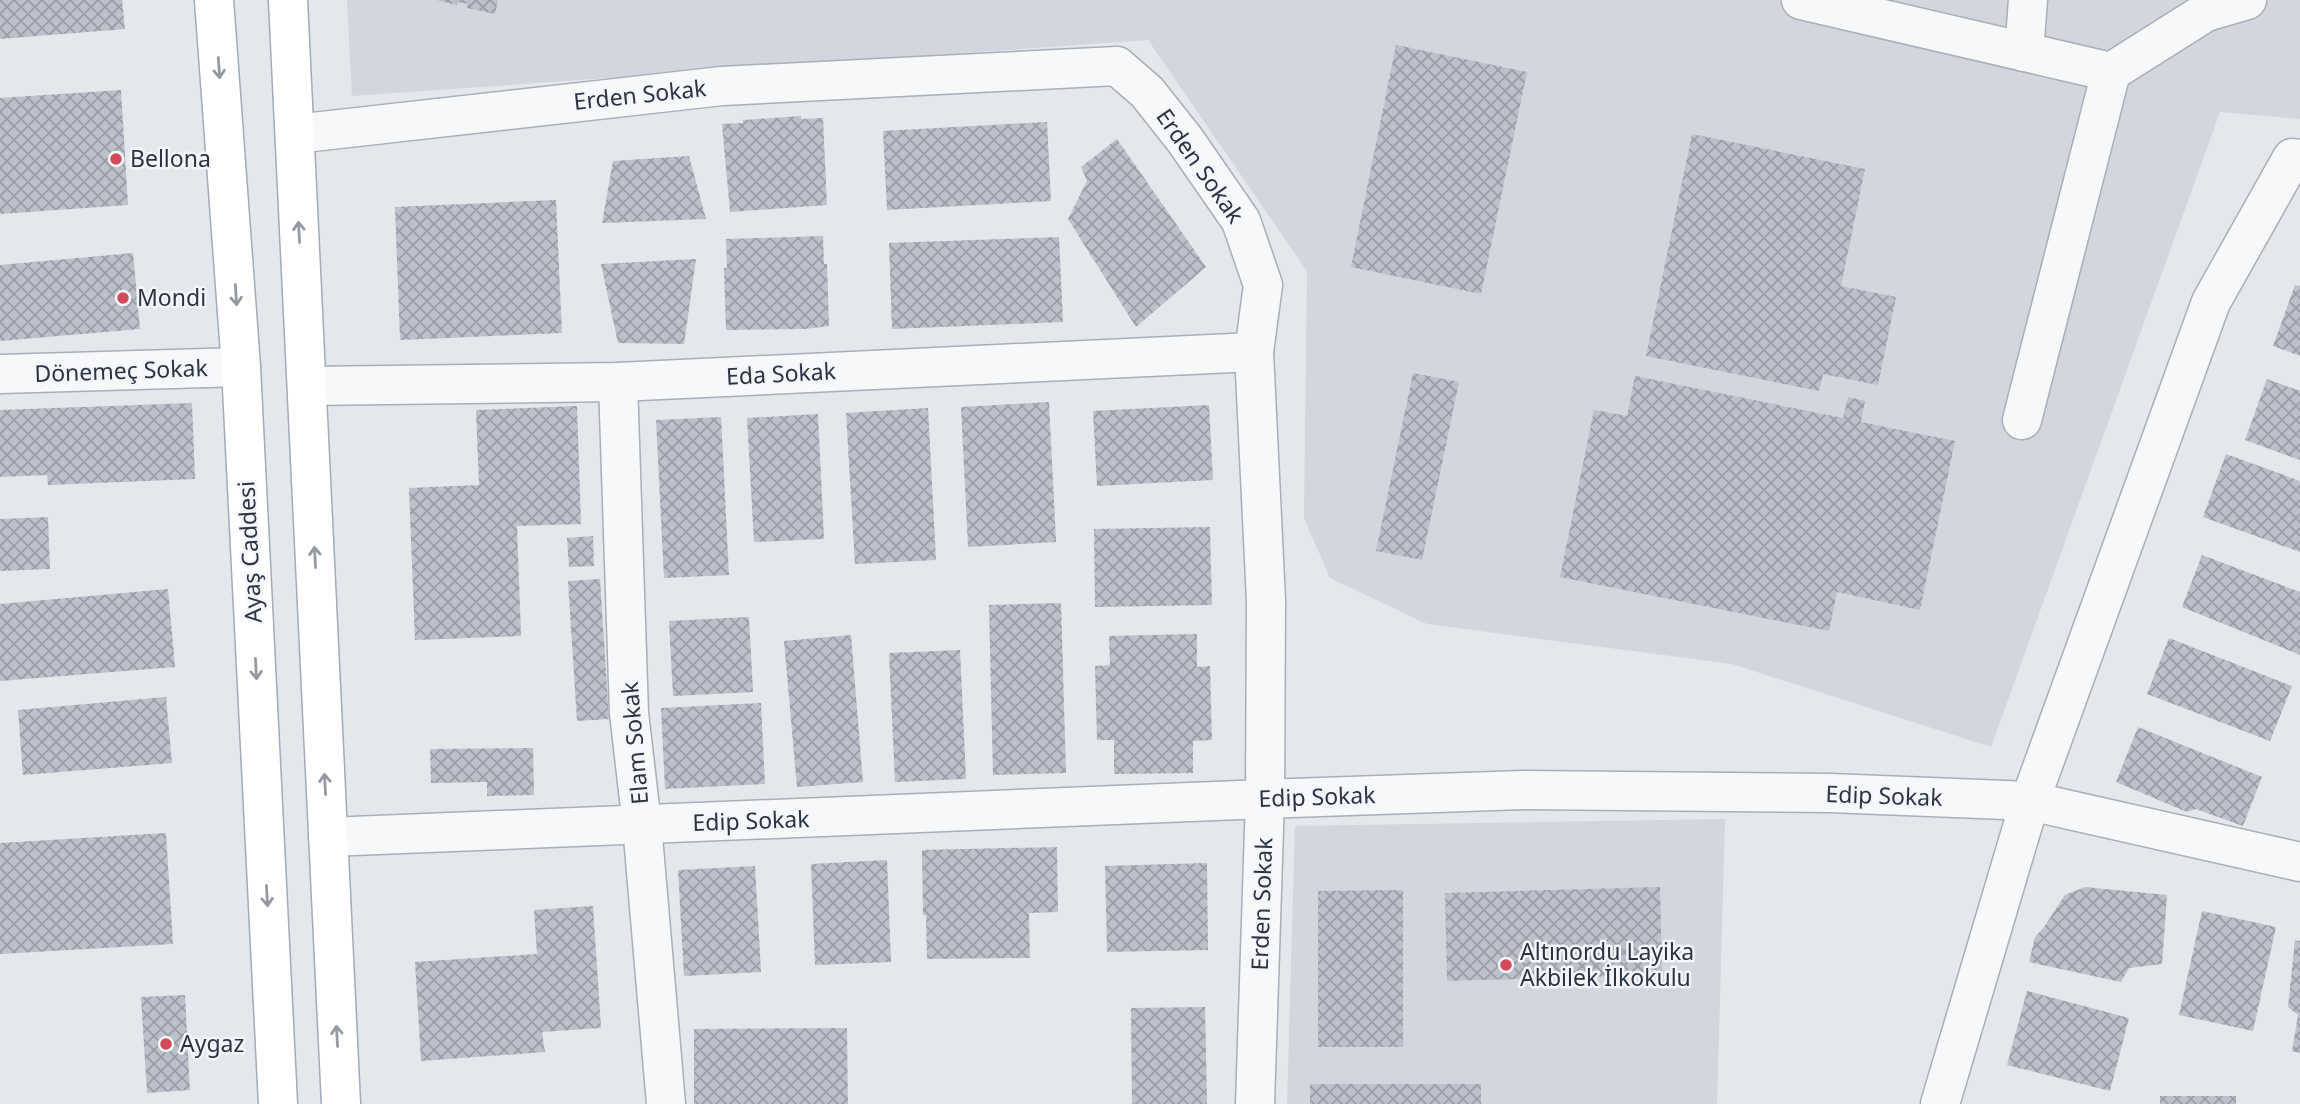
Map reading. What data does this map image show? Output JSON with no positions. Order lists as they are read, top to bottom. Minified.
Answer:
{"streets":{"main road":["Ayaş Caddesi"],"street":["Erden Sokak","Dönemeç Sokak","Eda Sokak","Elam Sokak","Edip Sokak"]},"crossings":[["Erden Sokak","Eda Sokak"],["Erden Sokak","Edip Sokak"],["Dönemeç Sokak","Ayaş Caddesi"],["Eda Sokak","Elam Sokak"],["Elam Sokak","Edip Sokak"]],"places":["Bellona","Mondi","Altınordu Layika Akbilek İlkokulu","Aygaz"]}
